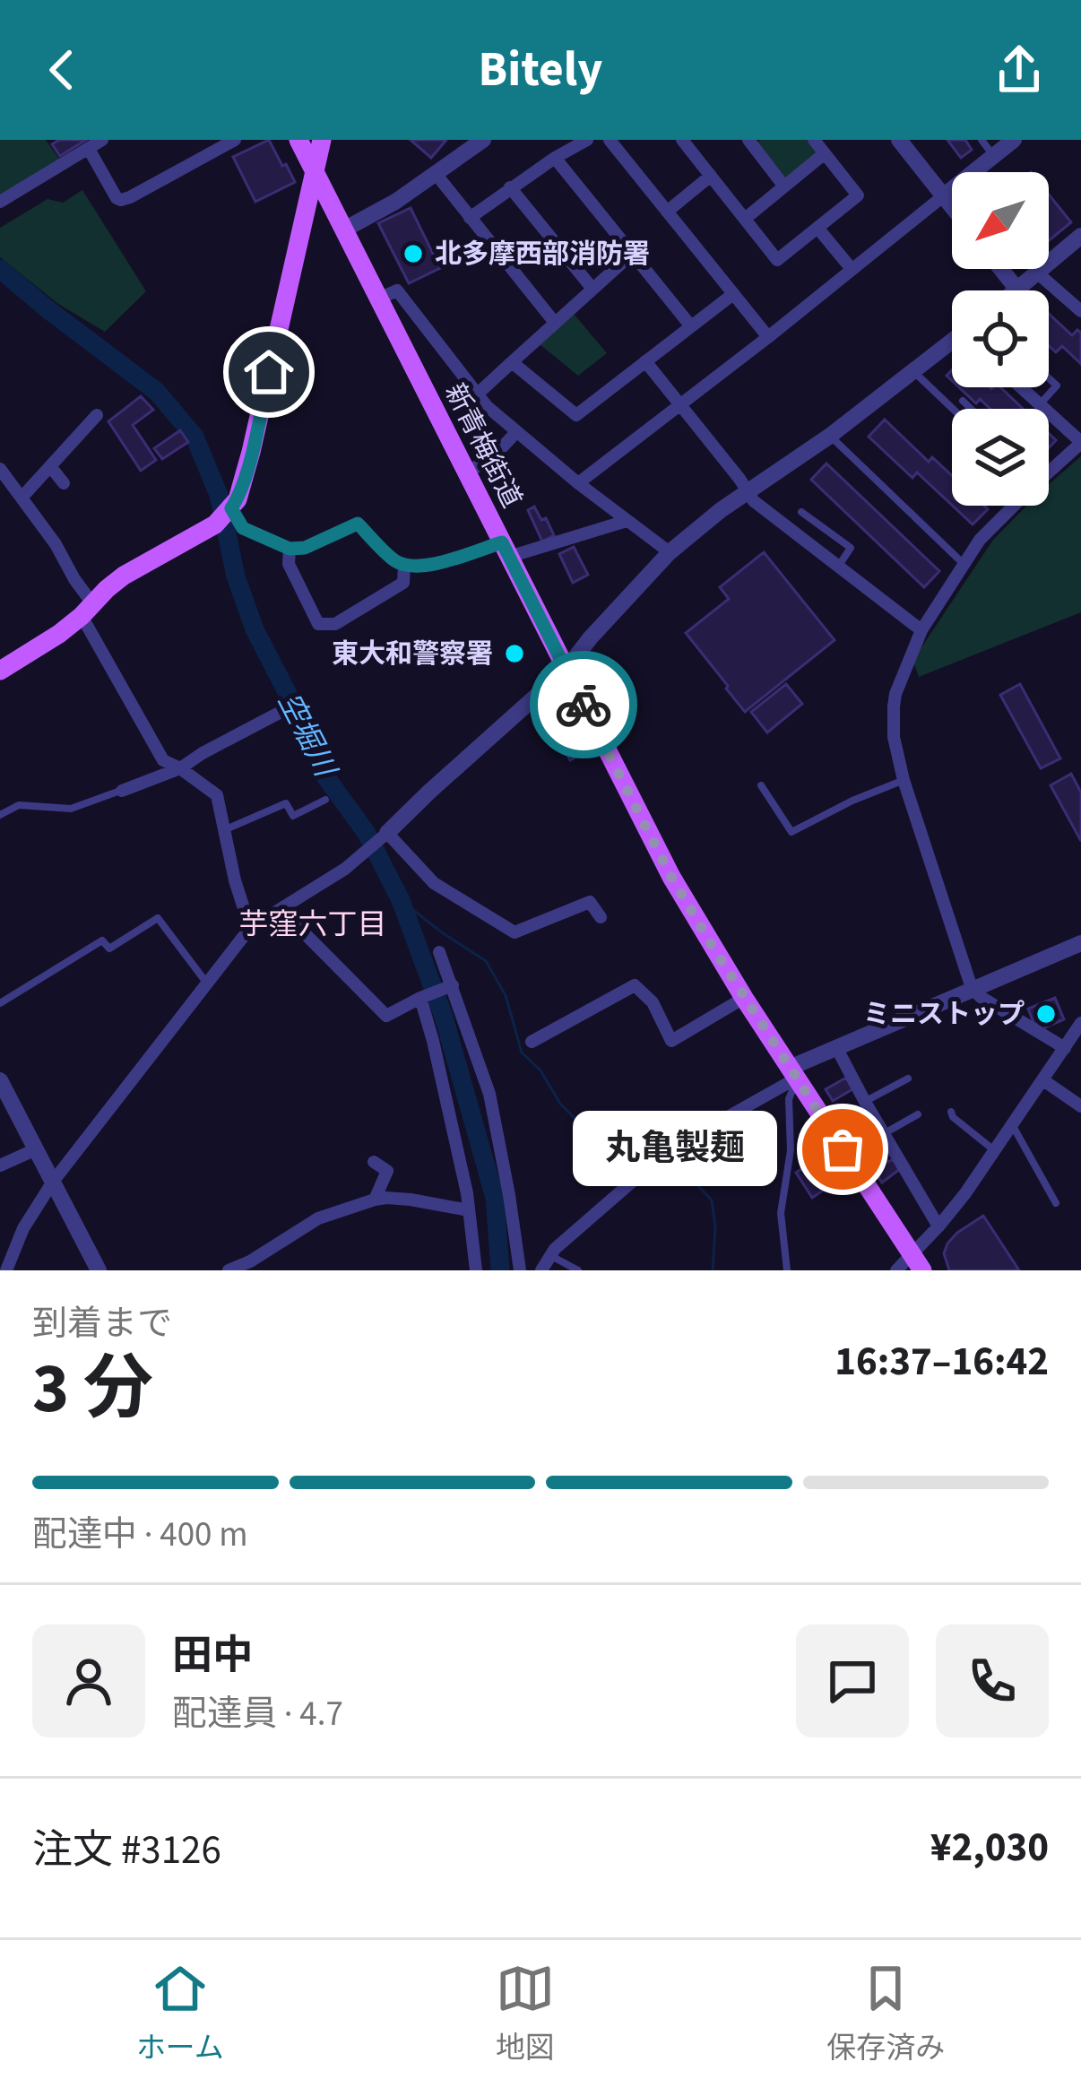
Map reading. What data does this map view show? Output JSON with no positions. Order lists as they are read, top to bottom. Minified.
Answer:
{"streets":{"main road":["新青梅街道"]},"districts":["芋窪六丁目"],"water":["空堀川"],"places":["北多摩西部消防署","東大和警察署","ミニストップ","丸亀製麺"],"north":"bottom left","page":{"header":"Bitely","bubble":"丸亀製麺","heading":["3 分","到着まで","16:37–16:42"],"panel":["田中","配達員 · 4.7","注文 #3126","¥2,030"],"bar":"配達中 · 400 m","tabs":["ホーム","地図","保存済み"]}}
